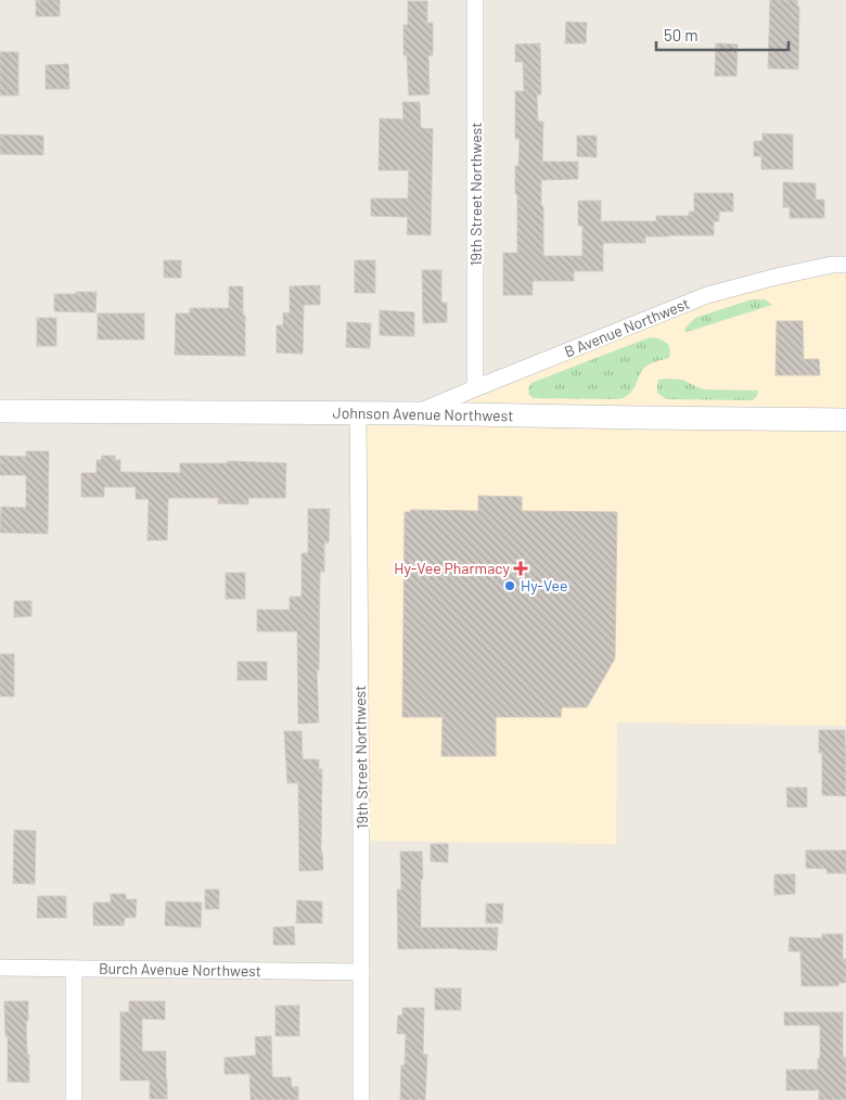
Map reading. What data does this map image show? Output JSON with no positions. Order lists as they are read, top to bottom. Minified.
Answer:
{"streets":{"street":["19th Street Northwest","B Avenue Northwest","Johnson Avenue Northwest","Burch Avenue Northwest"]},"crossings":[["19th Street Northwest","B Avenue Northwest"],["19th Street Northwest","Johnson Avenue Northwest"],["19th Street Northwest","Burch Avenue Northwest"],["B Avenue Northwest","Johnson Avenue Northwest"]],"places":{"health":["Hy-Vee Pharmacy"],"other":["Hy-Vee"]},"scale_bar":"50 m"}
